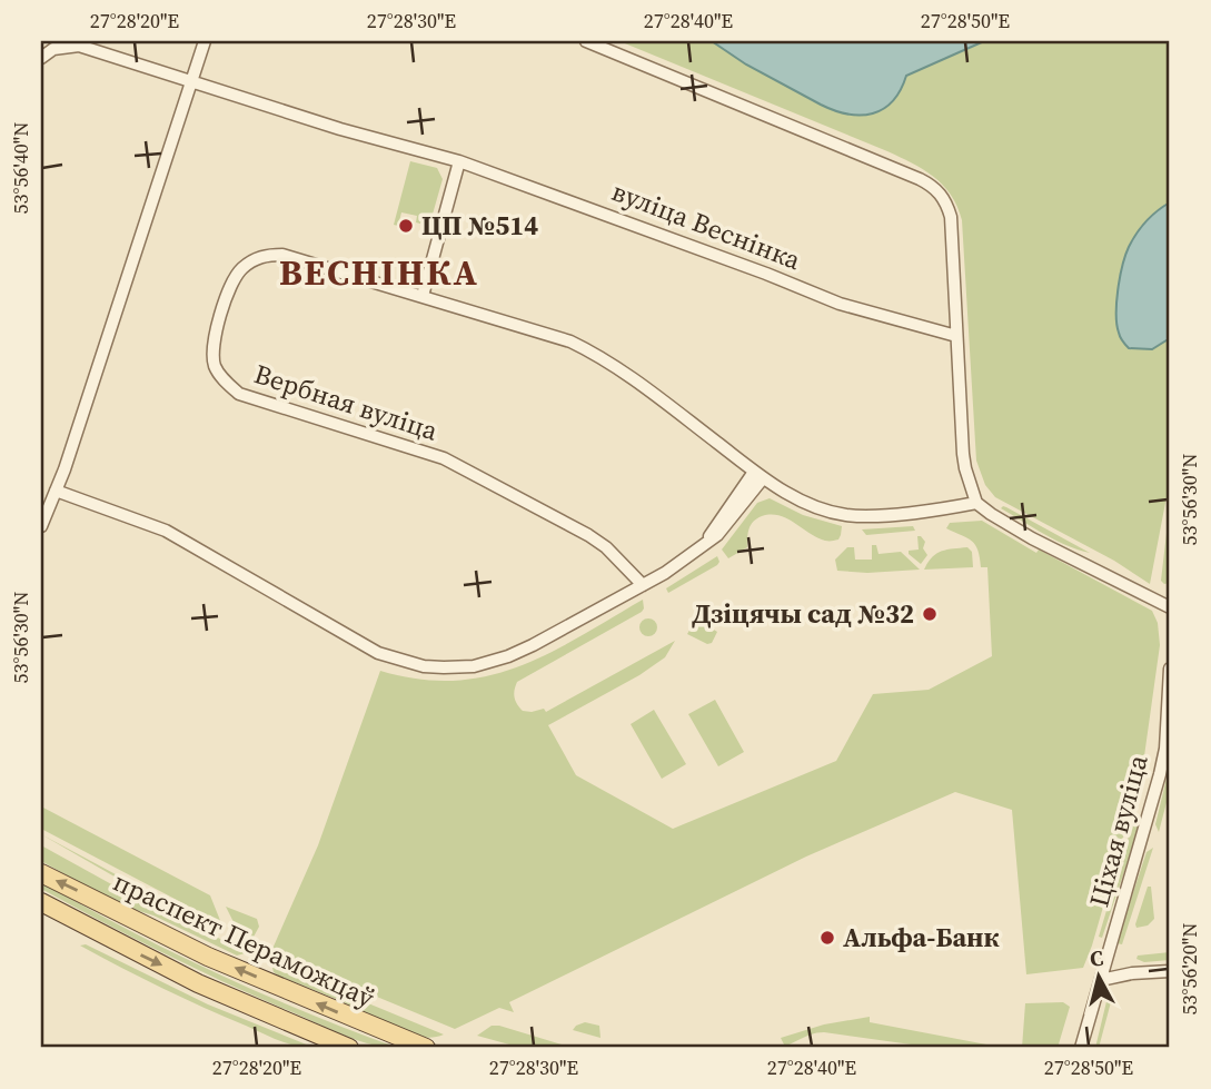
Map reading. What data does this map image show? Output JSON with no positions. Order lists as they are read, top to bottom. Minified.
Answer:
{"streets":{"main road":["праспект Пераможцаў"],"street":["вуліца Веснінка","Вербная вуліца","Ціхая вуліца"]},"districts":["ВЕСНІНКА"],"places":["ЦП №514","Дзіцячы сад №32","Альфа-Банк"],"north":"top","coordinates":["27°28'20\"E","27°28'30\"E","27°28'40\"E","27°28'50\"E","53°56'40\"N","53°56'30\"N","53°56'20\"N"]}
